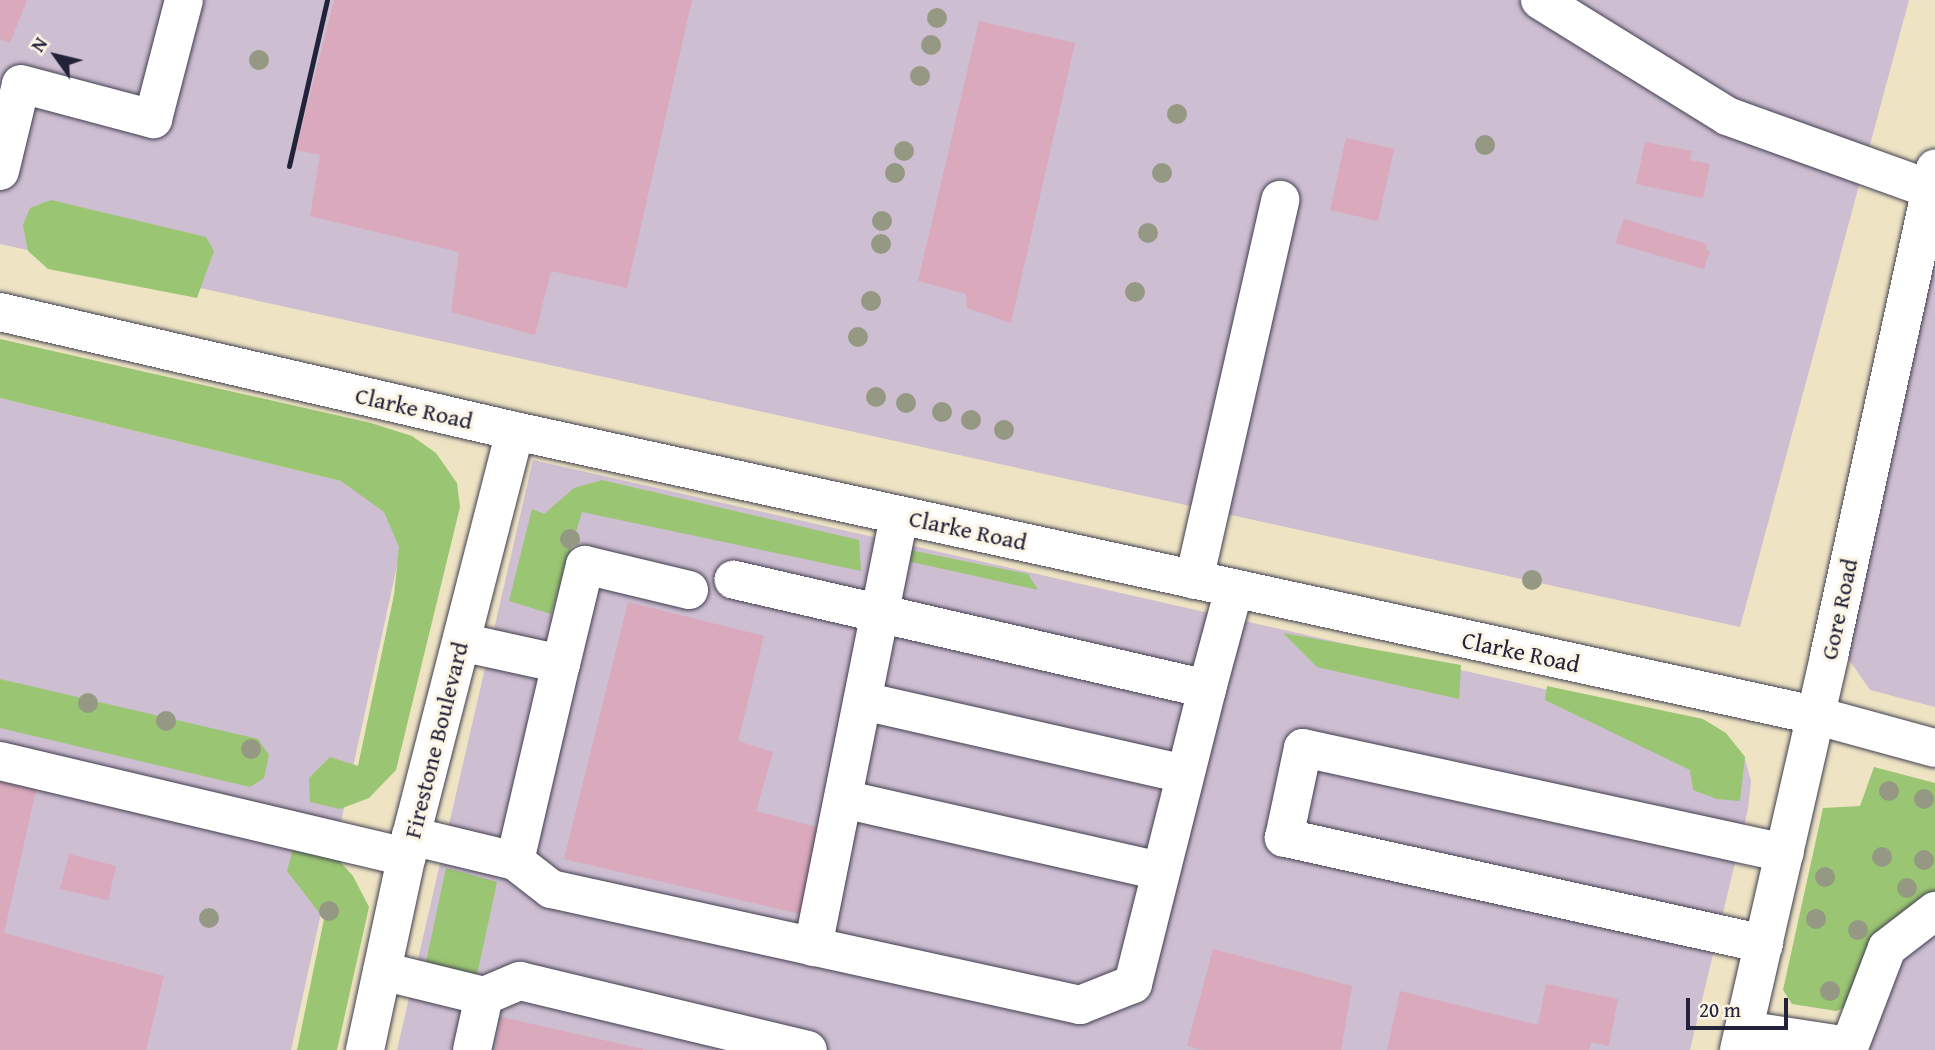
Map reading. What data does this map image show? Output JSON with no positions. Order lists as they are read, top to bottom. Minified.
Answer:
{"streets":{"main road":["Clarke Road","Gore Road","Firestone Boulevard"]},"crossings":[["Clarke Road","Gore Road"],["Clarke Road","Firestone Boulevard"]],"scale_bar":"20 m","north":"top left"}
